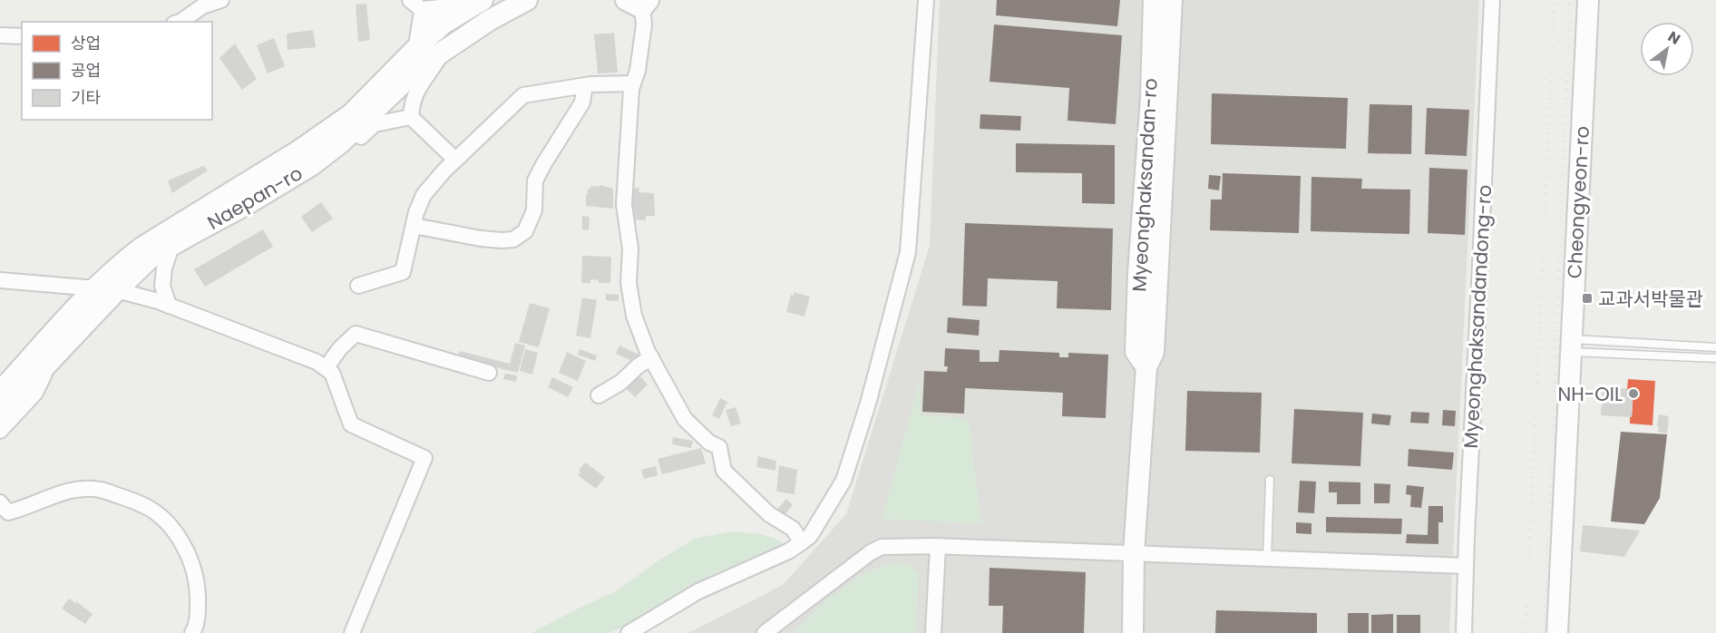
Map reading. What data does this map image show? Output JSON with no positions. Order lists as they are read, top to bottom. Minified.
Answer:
{"streets":{"street":["Myeonghaksandan-ro","Naepan-ro","Cheongyeon-ro","Myeonghaksandandong-ro"]},"places":{"transit":["교과서박물관"],"other":["NH-OIL"]},"legend":["상업","공업","기타"],"north":"top right"}
